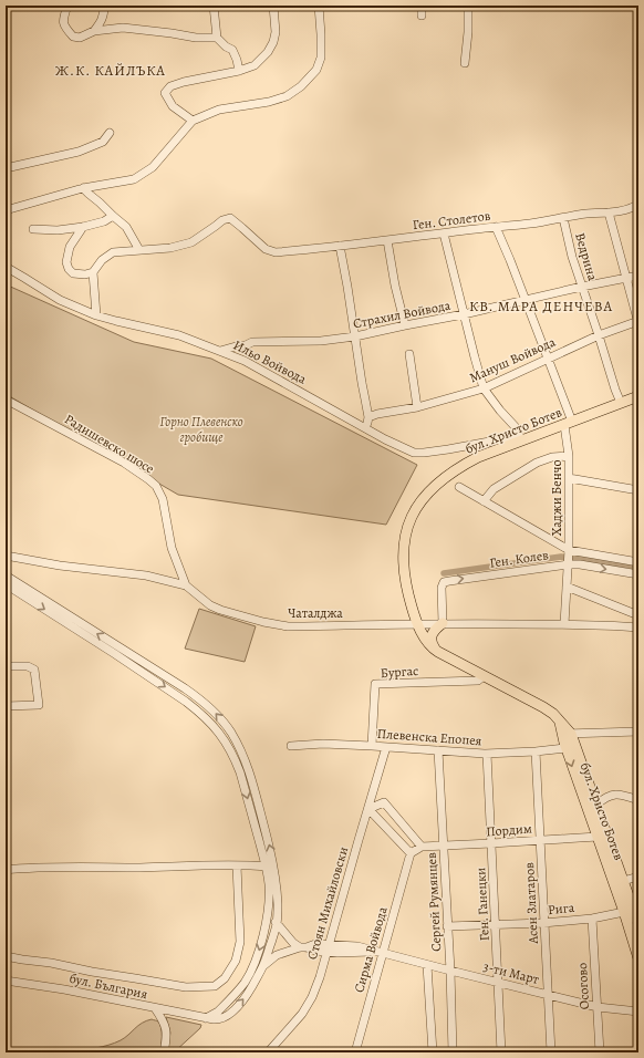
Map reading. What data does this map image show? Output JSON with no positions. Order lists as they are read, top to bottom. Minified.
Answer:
{"streets":{"main road":["бул. Христо Ботев"],"street":["Ген. Столетов","Ведрина","Страхил Войвода","Мануш Войвода","Ильо Войвода","Радишевско шосе","Хаджи Бенчо","Ген. Колев","Чаталджа","Бургас","Плевенска Епопея","Пордим","Сергей Румянцев","Стоян Михайловски","Асен Златаров","Ген. Ганецки","Рига","Сирма Войвода","3-ти Март","бул. България","Осогово"]},"crossings":[["Ген. Столетов","Ведрина"],["Ген. Столетов","Хаджи Бенчо"],["Ведрина","Страхил Войвода"],["Ведрина","Мануш Войвода"],["Ведрина","бул. Христо Ботев"],["Страхил Войвода","Ильо Войвода"],["Страхил Войвода","Хаджи Бенчо"],["Мануш Войвода","Хаджи Бенчо"],["Ильо Войвода","бул. Христо Ботев"],["бул. Христо Ботев","Хаджи Бенчо"],["бул. Христо Ботев","Чаталджа"],["бул. Христо Ботев","Бургас"],["бул. Христо Ботев","Плевенска Епопея"],["бул. Христо Ботев","Пордим"],["бул. Христо Ботев","Рига"],["Радишевско шосе","Чаталджа"],["Хаджи Бенчо","Ген. Колев"],["Хаджи Бенчо","Чаталджа"],["Ген. Колев","Чаталджа"],["Бургас","Плевенска Епопея"],["Плевенска Епопея","Сергей Румянцев"],["Плевенска Епопея","Стоян Михайловски"],["Плевенска Епопея","Асен Златаров"],["Плевенска Епопея","Ген. Ганецки"],["Пордим","Сергей Румянцев"],["Пордим","Асен Златаров"],["Пордим","Ген. Ганецки"],["Сергей Румянцев","Рига"],["Сергей Румянцев","3-ти Март"],["Стоян Михайловски","3-ти Март"],["Асен Златаров","Рига"],["Асен Златаров","3-ти Март"],["Ген. Ганецки","Рига"],["Ген. Ганецки","3-ти Март"],["Рига","Осогово"],["Сирма Войвода","3-ти Март"],["3-ти Март","Осогово"]],"one_way":["Ген. Колев"],"districts":["Ж.К. КАЙЛЪКА","КВ. МАРА ДЕНЧЕВА"],"parks":["Горно Плевенско гробище"]}
